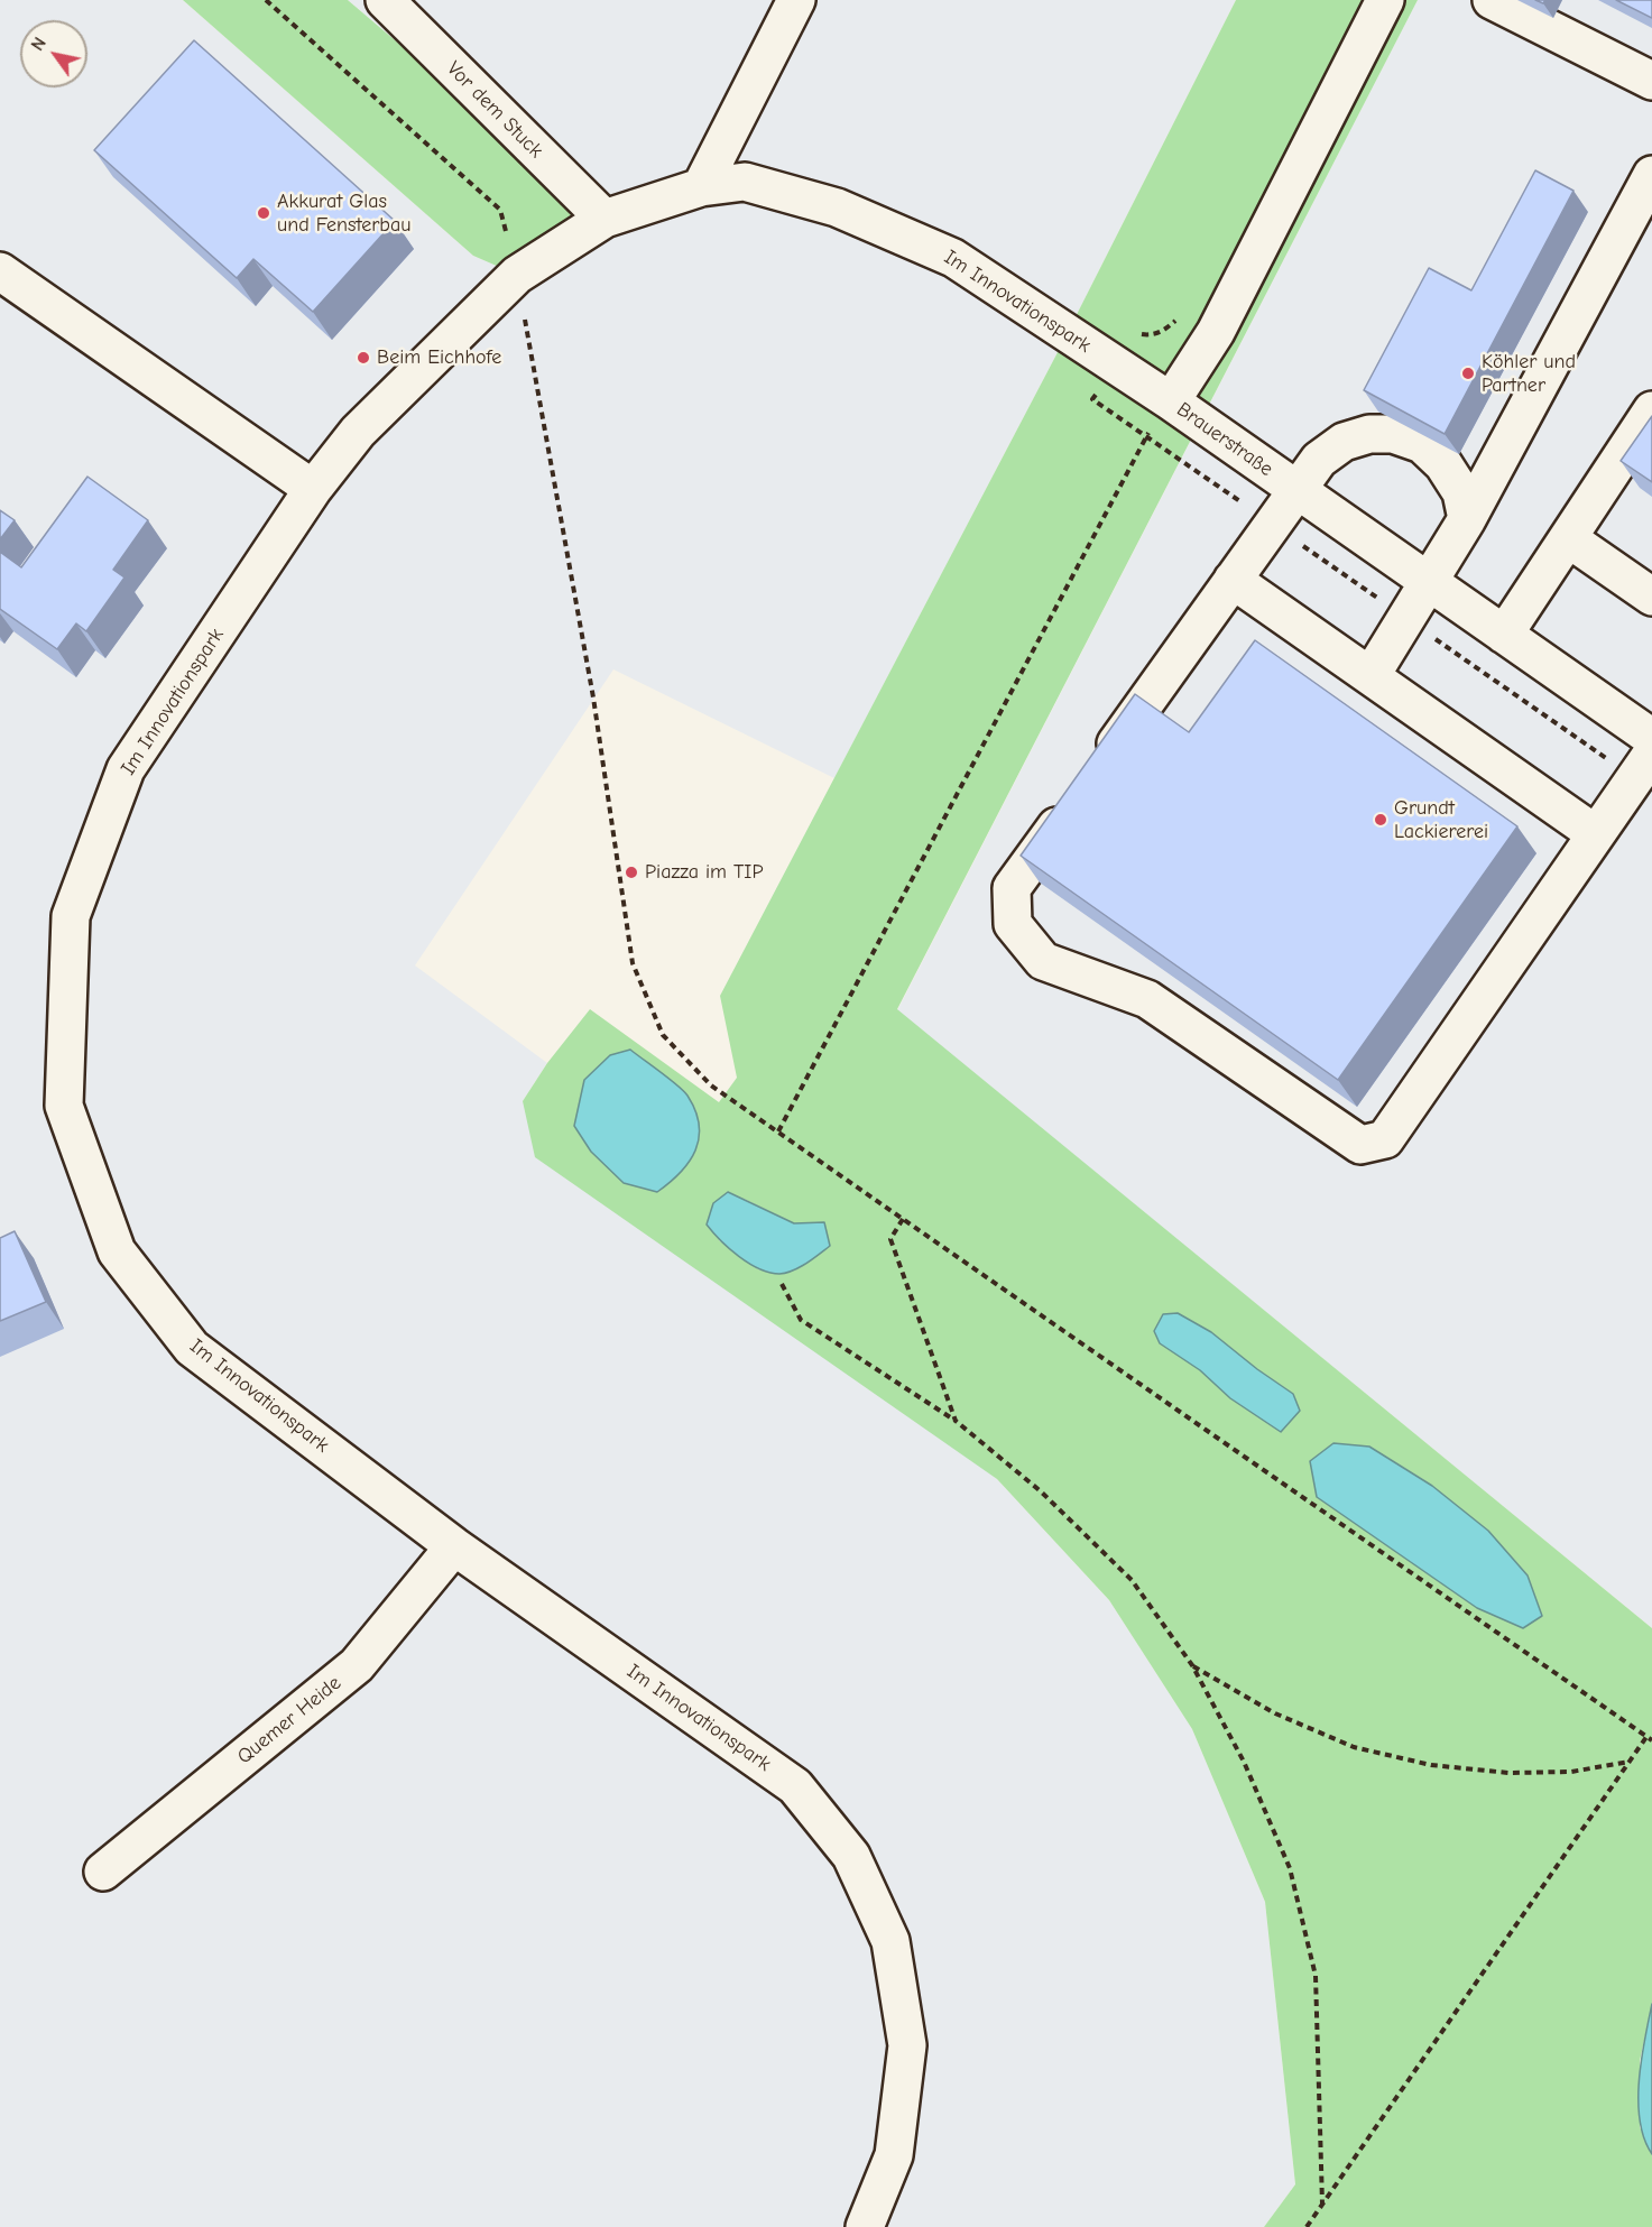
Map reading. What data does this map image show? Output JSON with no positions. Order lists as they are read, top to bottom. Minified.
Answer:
{"streets":{"street":["Vor dem Stuck","Im Innovationspark","Brauerstraße","Quemer Heide"]},"crossings":[["Vor dem Stuck","Im Innovationspark"],["Im Innovationspark","Brauerstraße"],["Im Innovationspark","Quemer Heide"]],"places":["Akkurat Glas und Fensterbau","Beim Eichhofe","Köhler und Partner","Grundt Lackiererei","Piazza im TIP"],"north":"top left"}
